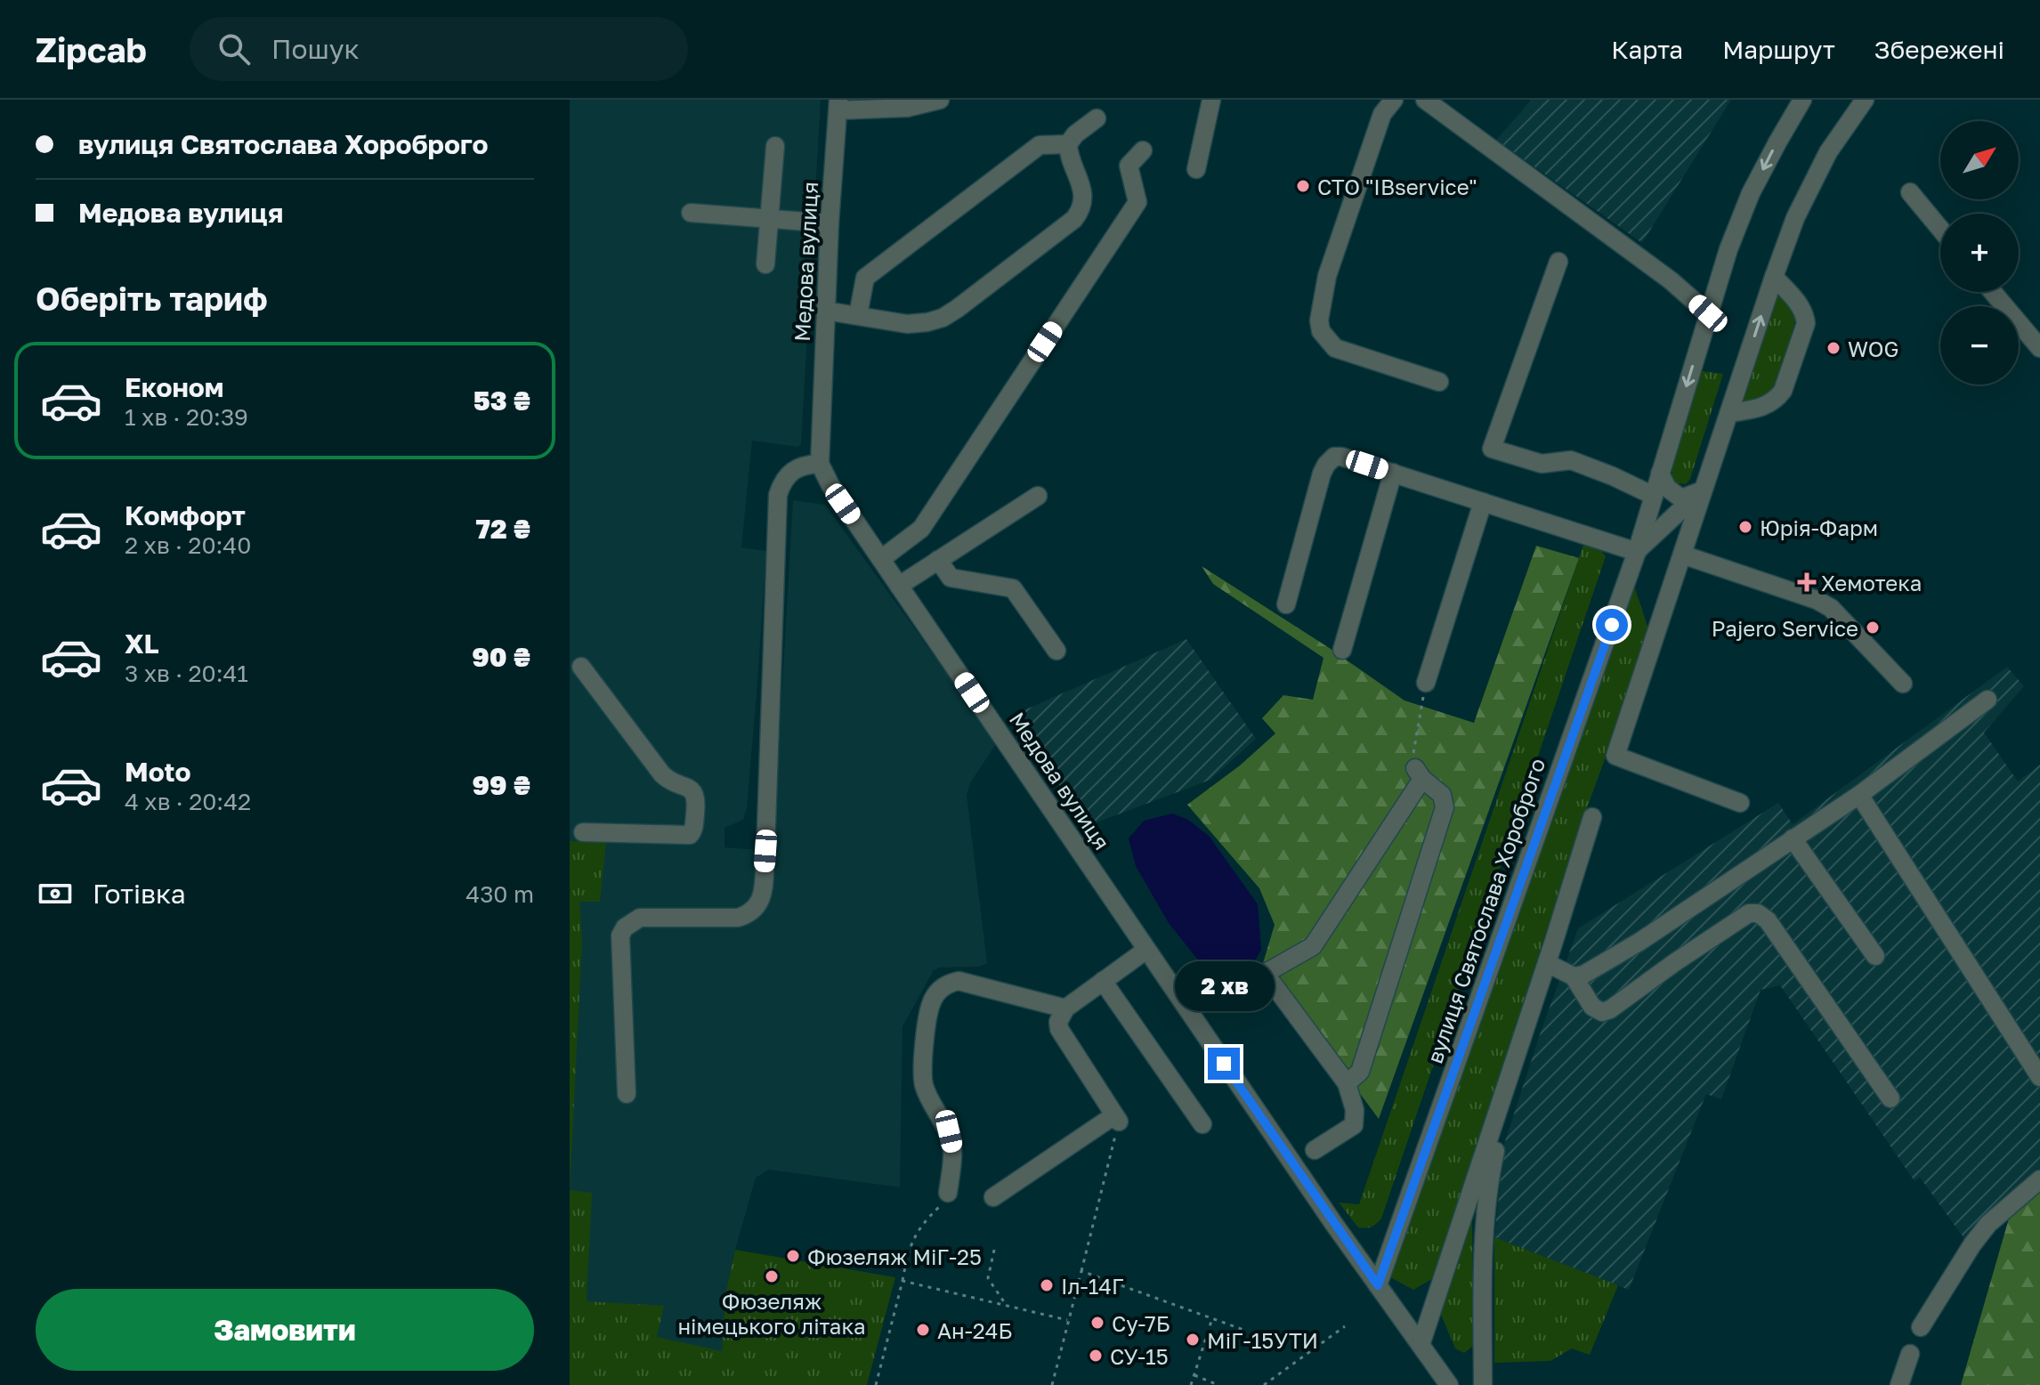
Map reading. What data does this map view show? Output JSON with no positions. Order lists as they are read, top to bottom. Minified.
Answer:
{"streets":{"street":["Медова вулиця","вулиця Святослава Хороброго"]},"crossings":[["Медова вулиця","вулиця Святослава Хороброго"]],"places":{"other":["СТО \"IBservice\"","WOG","Юрія-Фарм","Pajero Service","Фюзеляж МіГ-25","Фюзеляж німецького літака","Іл-14Г","Су-7Б","Ан-24Б","МіГ-15УТИ","СУ-15"],"health":["Хемотека"]},"north":"top right","page":{"header":"Zipcab","search":"Пошук","nav":["Карта","Маршрут","Збережені"],"banner":["вулиця Святослава Хороброго","Медова вулиця"],"map_buttons":["+","−"],"heading":"Оберіть тариф","list":[{"name":"Економ","note":"1 хв · 20:39","value":"53 ₴"},{"name":"Комфорт","note":"2 хв · 20:40","value":"72 ₴"},{"name":"XL","note":"3 хв · 20:41","value":"90 ₴"},{"name":"Moto","note":"4 хв · 20:42","value":"99 ₴"}],"pay":["Готівка","430 m"],"bubble":"2 хв","buttons":"Замовити"}}
